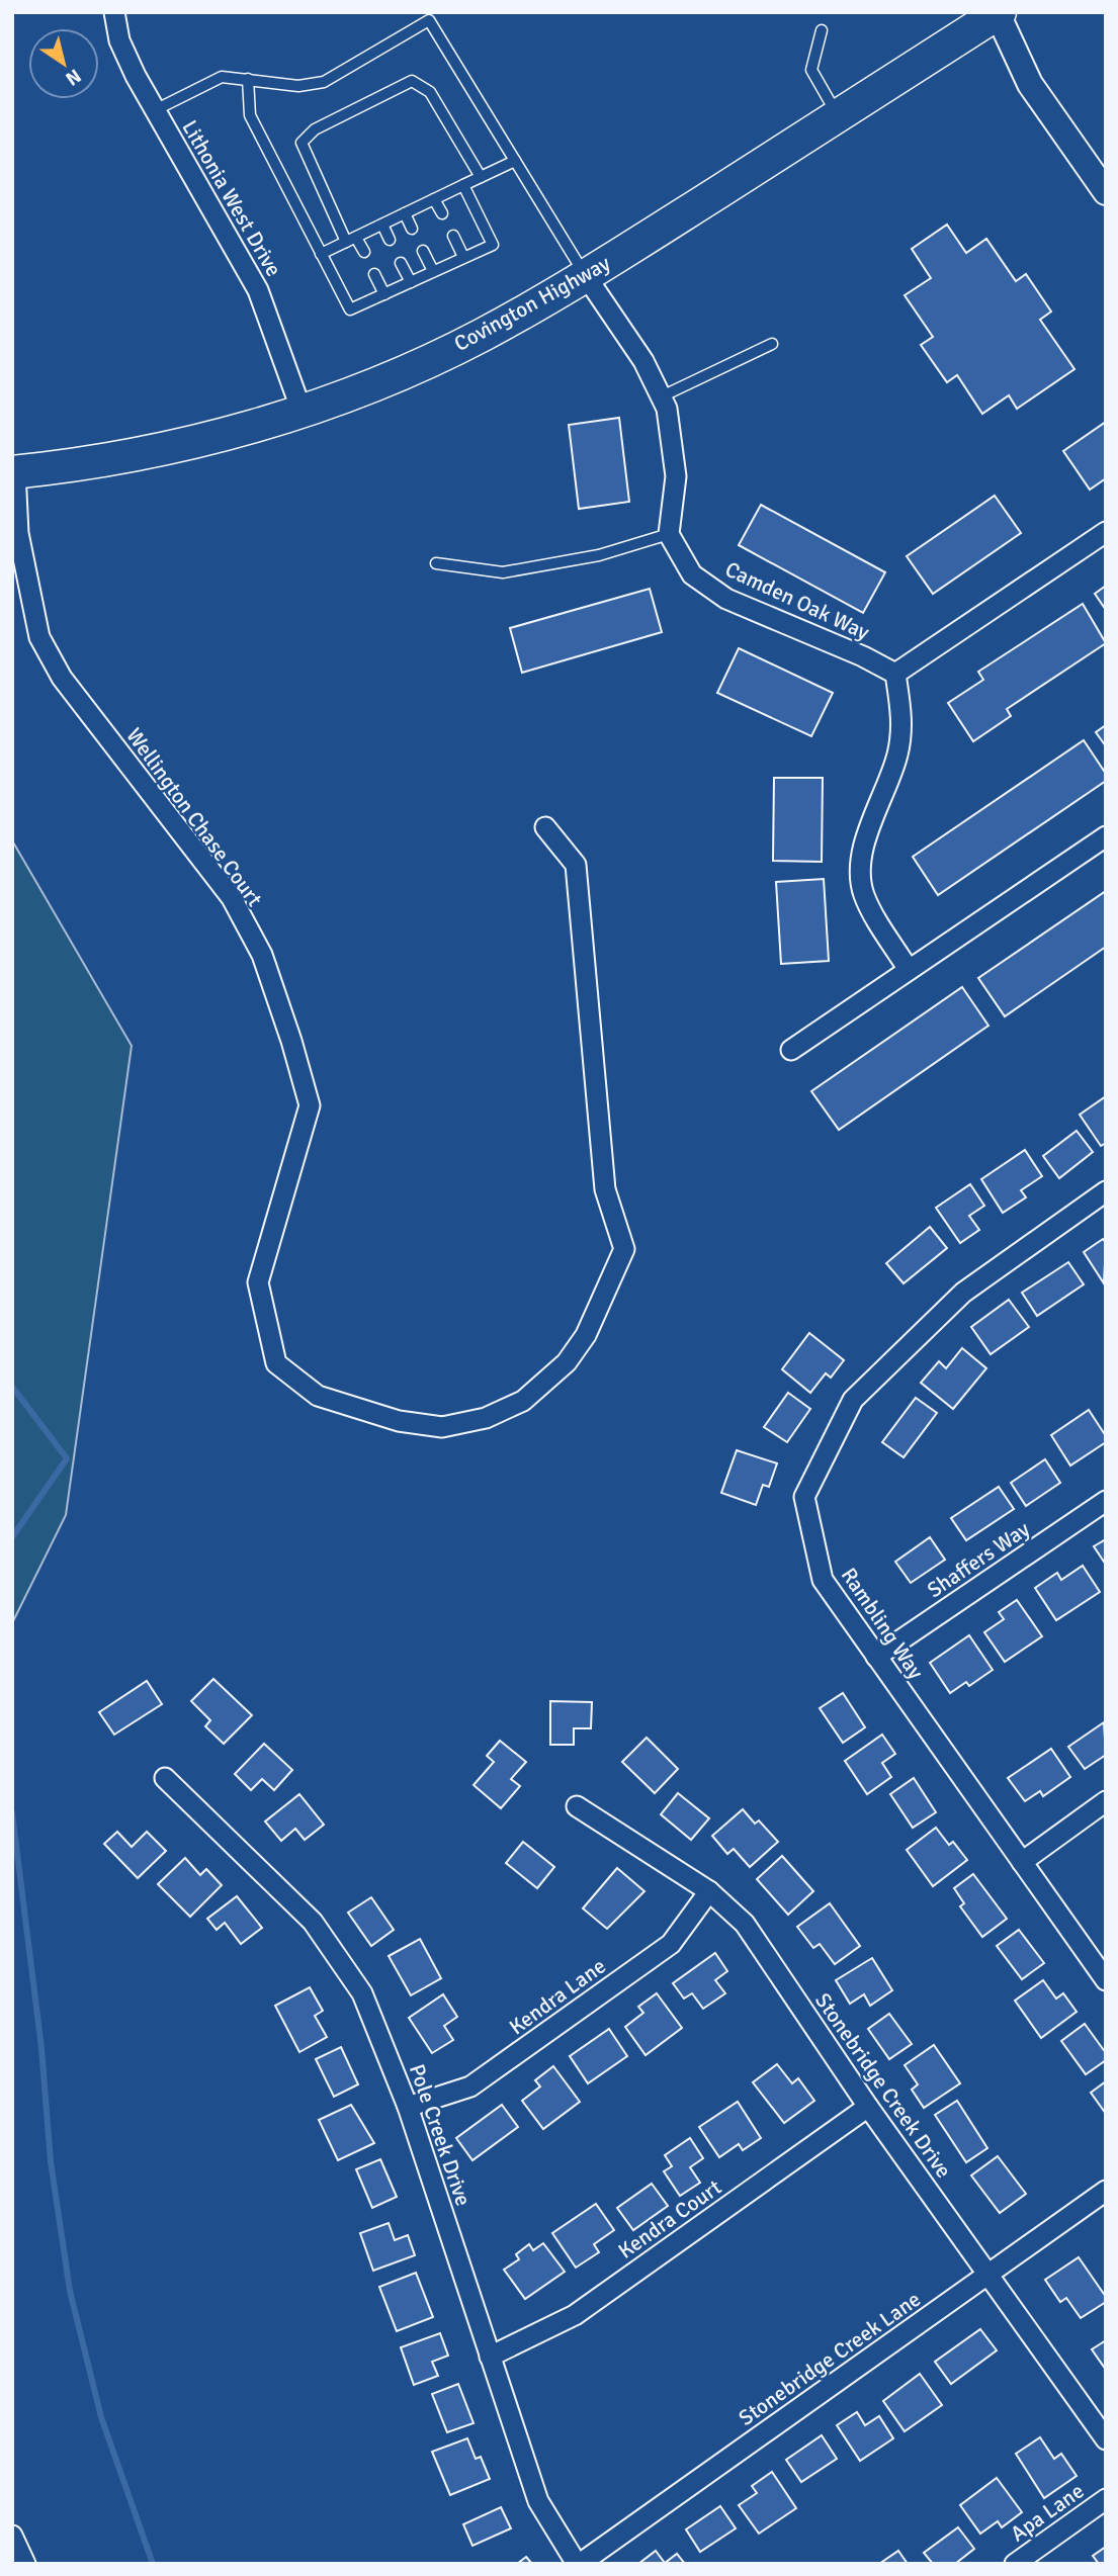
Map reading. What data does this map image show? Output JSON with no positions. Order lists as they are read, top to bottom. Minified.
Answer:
{"streets":{"main road":["Covington Highway"],"street":["Lithonia West Drive","Camden Oak Way","Wellington Chase Court","Shaffers Way","Rambling Way","Kendra Lane","Stonebridge Creek Drive","Pole Creek Drive","Kendra Court","Stonebridge Creek Lane","Apa Lane"]},"crossings":[["Lithonia West Drive","Covington Highway"],["Covington Highway","Wellington Chase Court"],["Shaffers Way","Rambling Way"],["Kendra Lane","Stonebridge Creek Drive"],["Kendra Lane","Pole Creek Drive"],["Stonebridge Creek Drive","Kendra Court"],["Stonebridge Creek Drive","Stonebridge Creek Lane"],["Pole Creek Drive","Kendra Court"],["Pole Creek Drive","Stonebridge Creek Lane"]],"north":"bottom right"}
